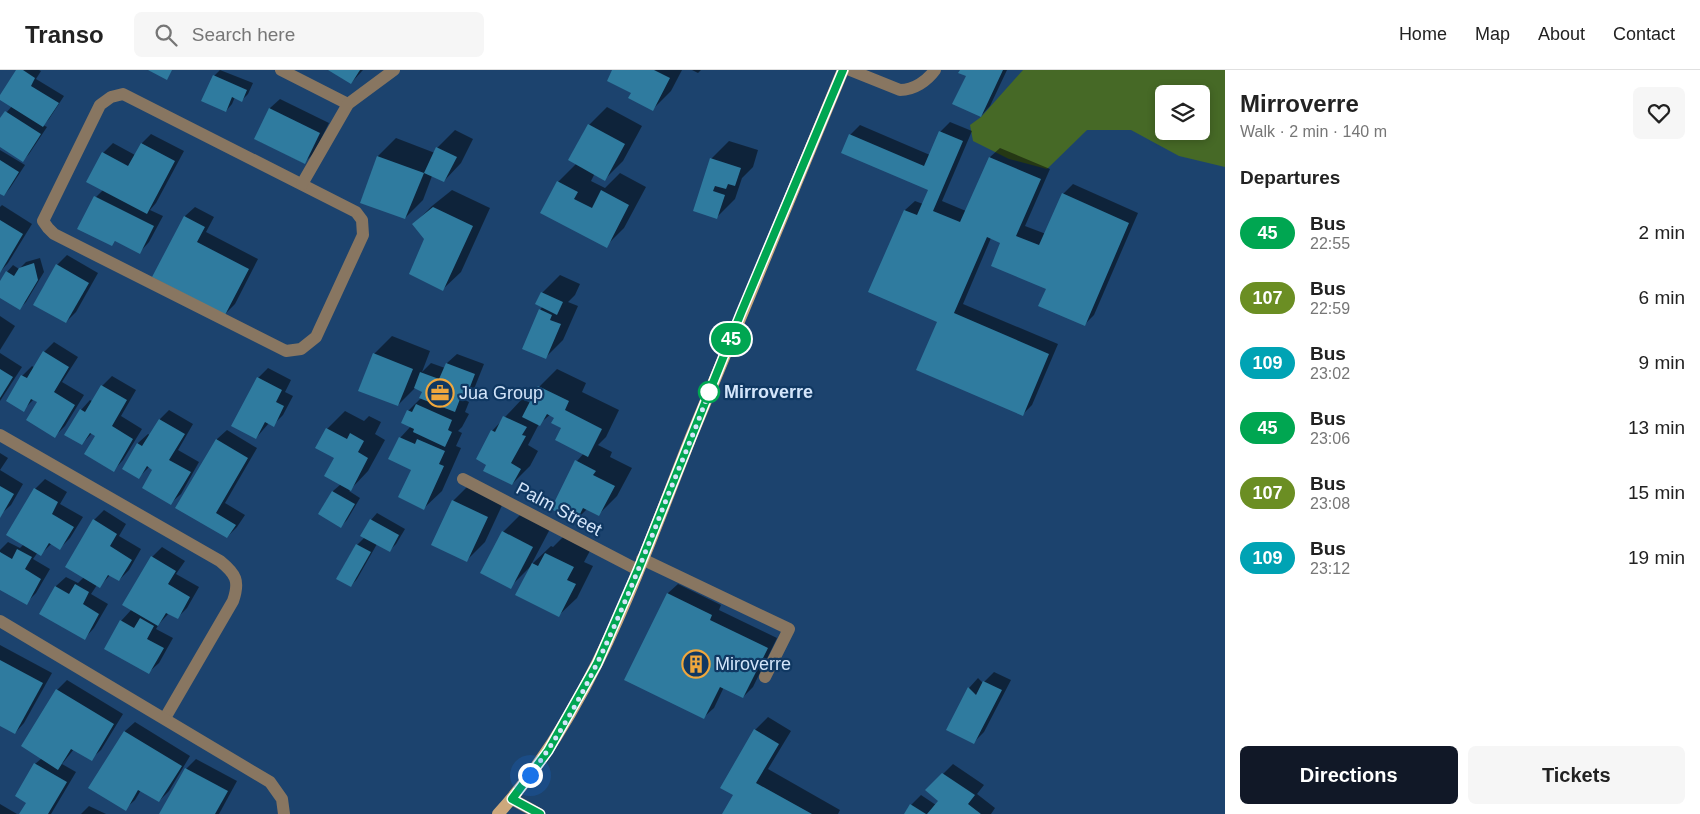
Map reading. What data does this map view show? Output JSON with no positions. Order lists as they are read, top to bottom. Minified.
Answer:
{"streets":{"street":["Palm Street"]},"places":{"other":["Mirroverre"],"office":["Jua Group"],"building":["Miroverre"]},"lines":["bus line 45"],"page":{"header":"Transo","search":"Search here","nav":["Home","Map","About","Contact"],"on_map":"45","heading":[["Mirroverre","Walk · 2 min · 140 m"],"Departures"],"list":[{"mark":"45","name":"Bus","note":"22:55","value":"2 min"},{"mark":"107","name":"Bus","note":"22:59","value":"6 min"},{"mark":"109","name":"Bus","note":"23:02","value":"9 min"},{"mark":"45","name":"Bus","note":"23:06","value":"13 min"},{"mark":"107","name":"Bus","note":"23:08","value":"15 min"},{"mark":"109","name":"Bus","note":"23:12","value":"19 min"}],"buttons":["Directions","Tickets"]}}
